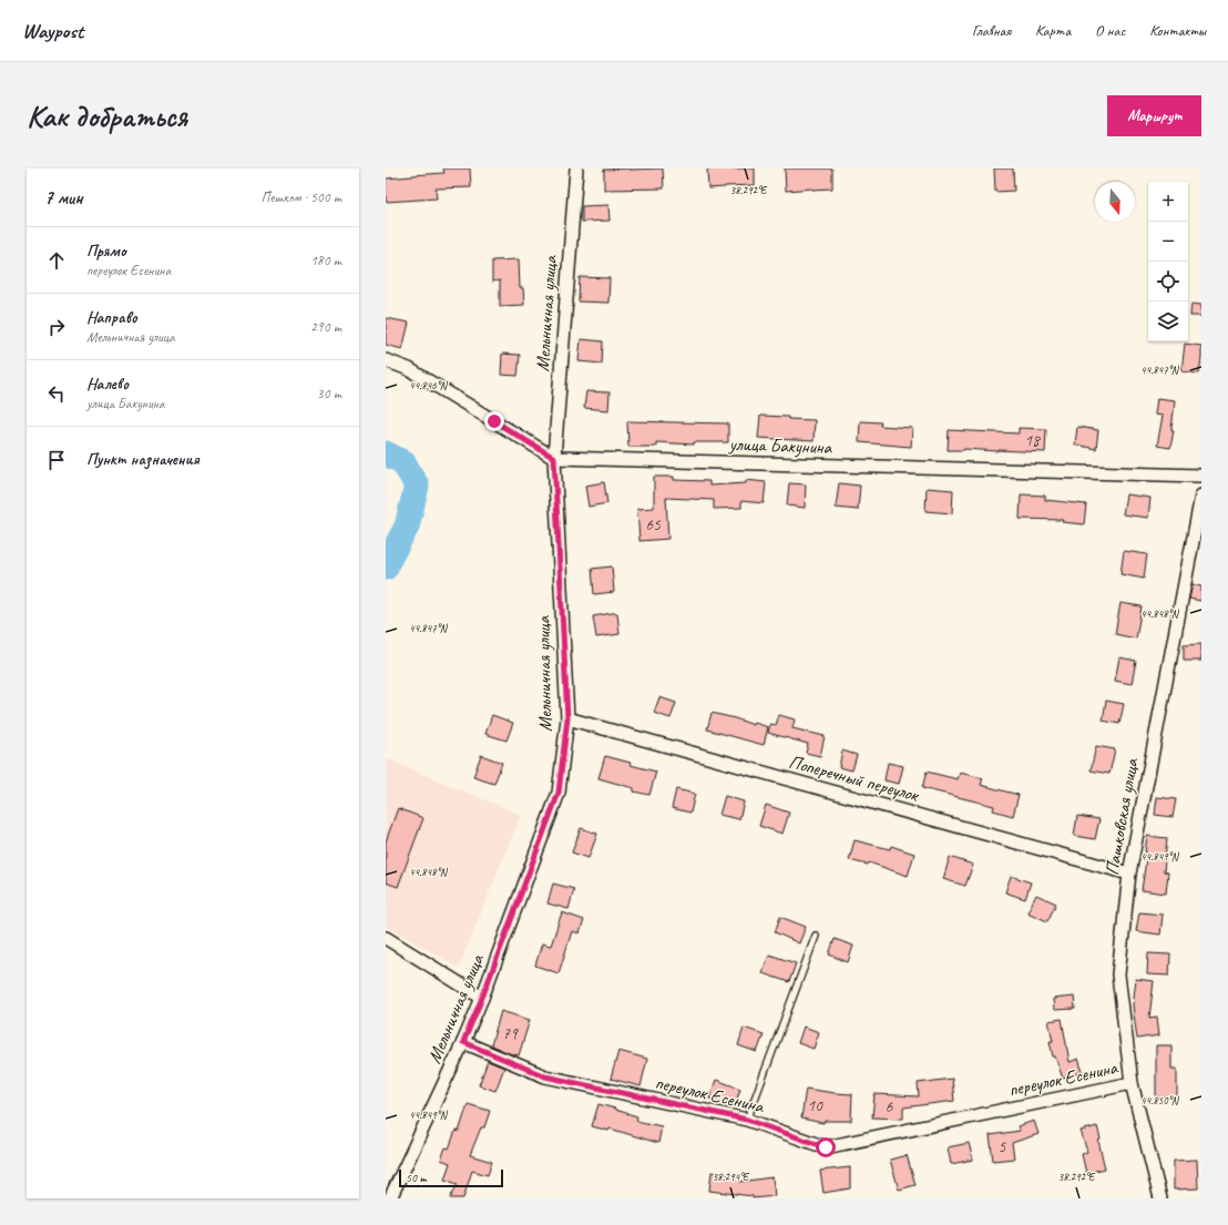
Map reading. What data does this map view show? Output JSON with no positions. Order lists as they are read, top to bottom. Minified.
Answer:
{"streets":{"street":["Мельничная улица","улица Бакунина","Поперечный переулок","Пашковская улица","переулок Есенина"]},"crossings":[["Мельничная улица","улица Бакунина"],["Мельничная улица","Поперечный переулок"],["Мельничная улица","переулок Есенина"],["Поперечный переулок","Пашковская улица"],["Пашковская улица","переулок Есенина"]],"house_numbers":["18","65","79","10","6","5"],"scale_bar":"50 m","north":"bottom","page":{"header":"Waypost","nav":["Главная","Карта","О нас","Контакты"],"buttons":"Маршрут","title":"Как добраться","heading":["7 мин","Пешком · 500 m"],"map_buttons":["+","−"],"list":[["Прямо","переулок Есенина","180 m"],["Направо","Мельничная улица","290 m"],["Налево","улица Бакунина","30 m"],"Пункт назначения"],"scale":"50 m"},"coordinates":["38.292°E","44.847°N","44.846°N","44.848°N","44.849°N","44.850°N","38.294°E"]}
